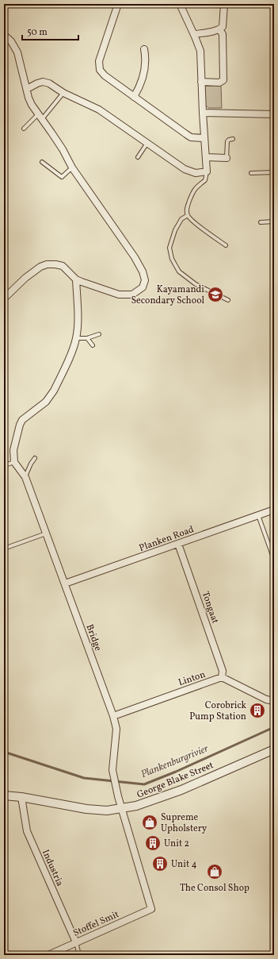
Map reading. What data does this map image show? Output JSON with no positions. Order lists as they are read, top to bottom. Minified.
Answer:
{"streets":{"street":["Planken Road","Tongaat","Bridge","Linton","George Blake Street","Industria","Stoffel Smit"]},"crossings":[["Planken Road","Tongaat"],["Planken Road","Bridge"],["Tongaat","Linton"],["Bridge","Linton"],["Bridge","George Blake Street"],["Bridge","Stoffel Smit"],["George Blake Street","Industria"],["Industria","Stoffel Smit"]],"water":["Plankenburgrivier"],"places":{"school or university":["Kayamandi Secondary School"],"building":["Corobrick Pump Station","Unit 2","Unit 4"],"shop":["Supreme Upholstery","The Consol Shop"]},"scale_bar":"50 m"}
